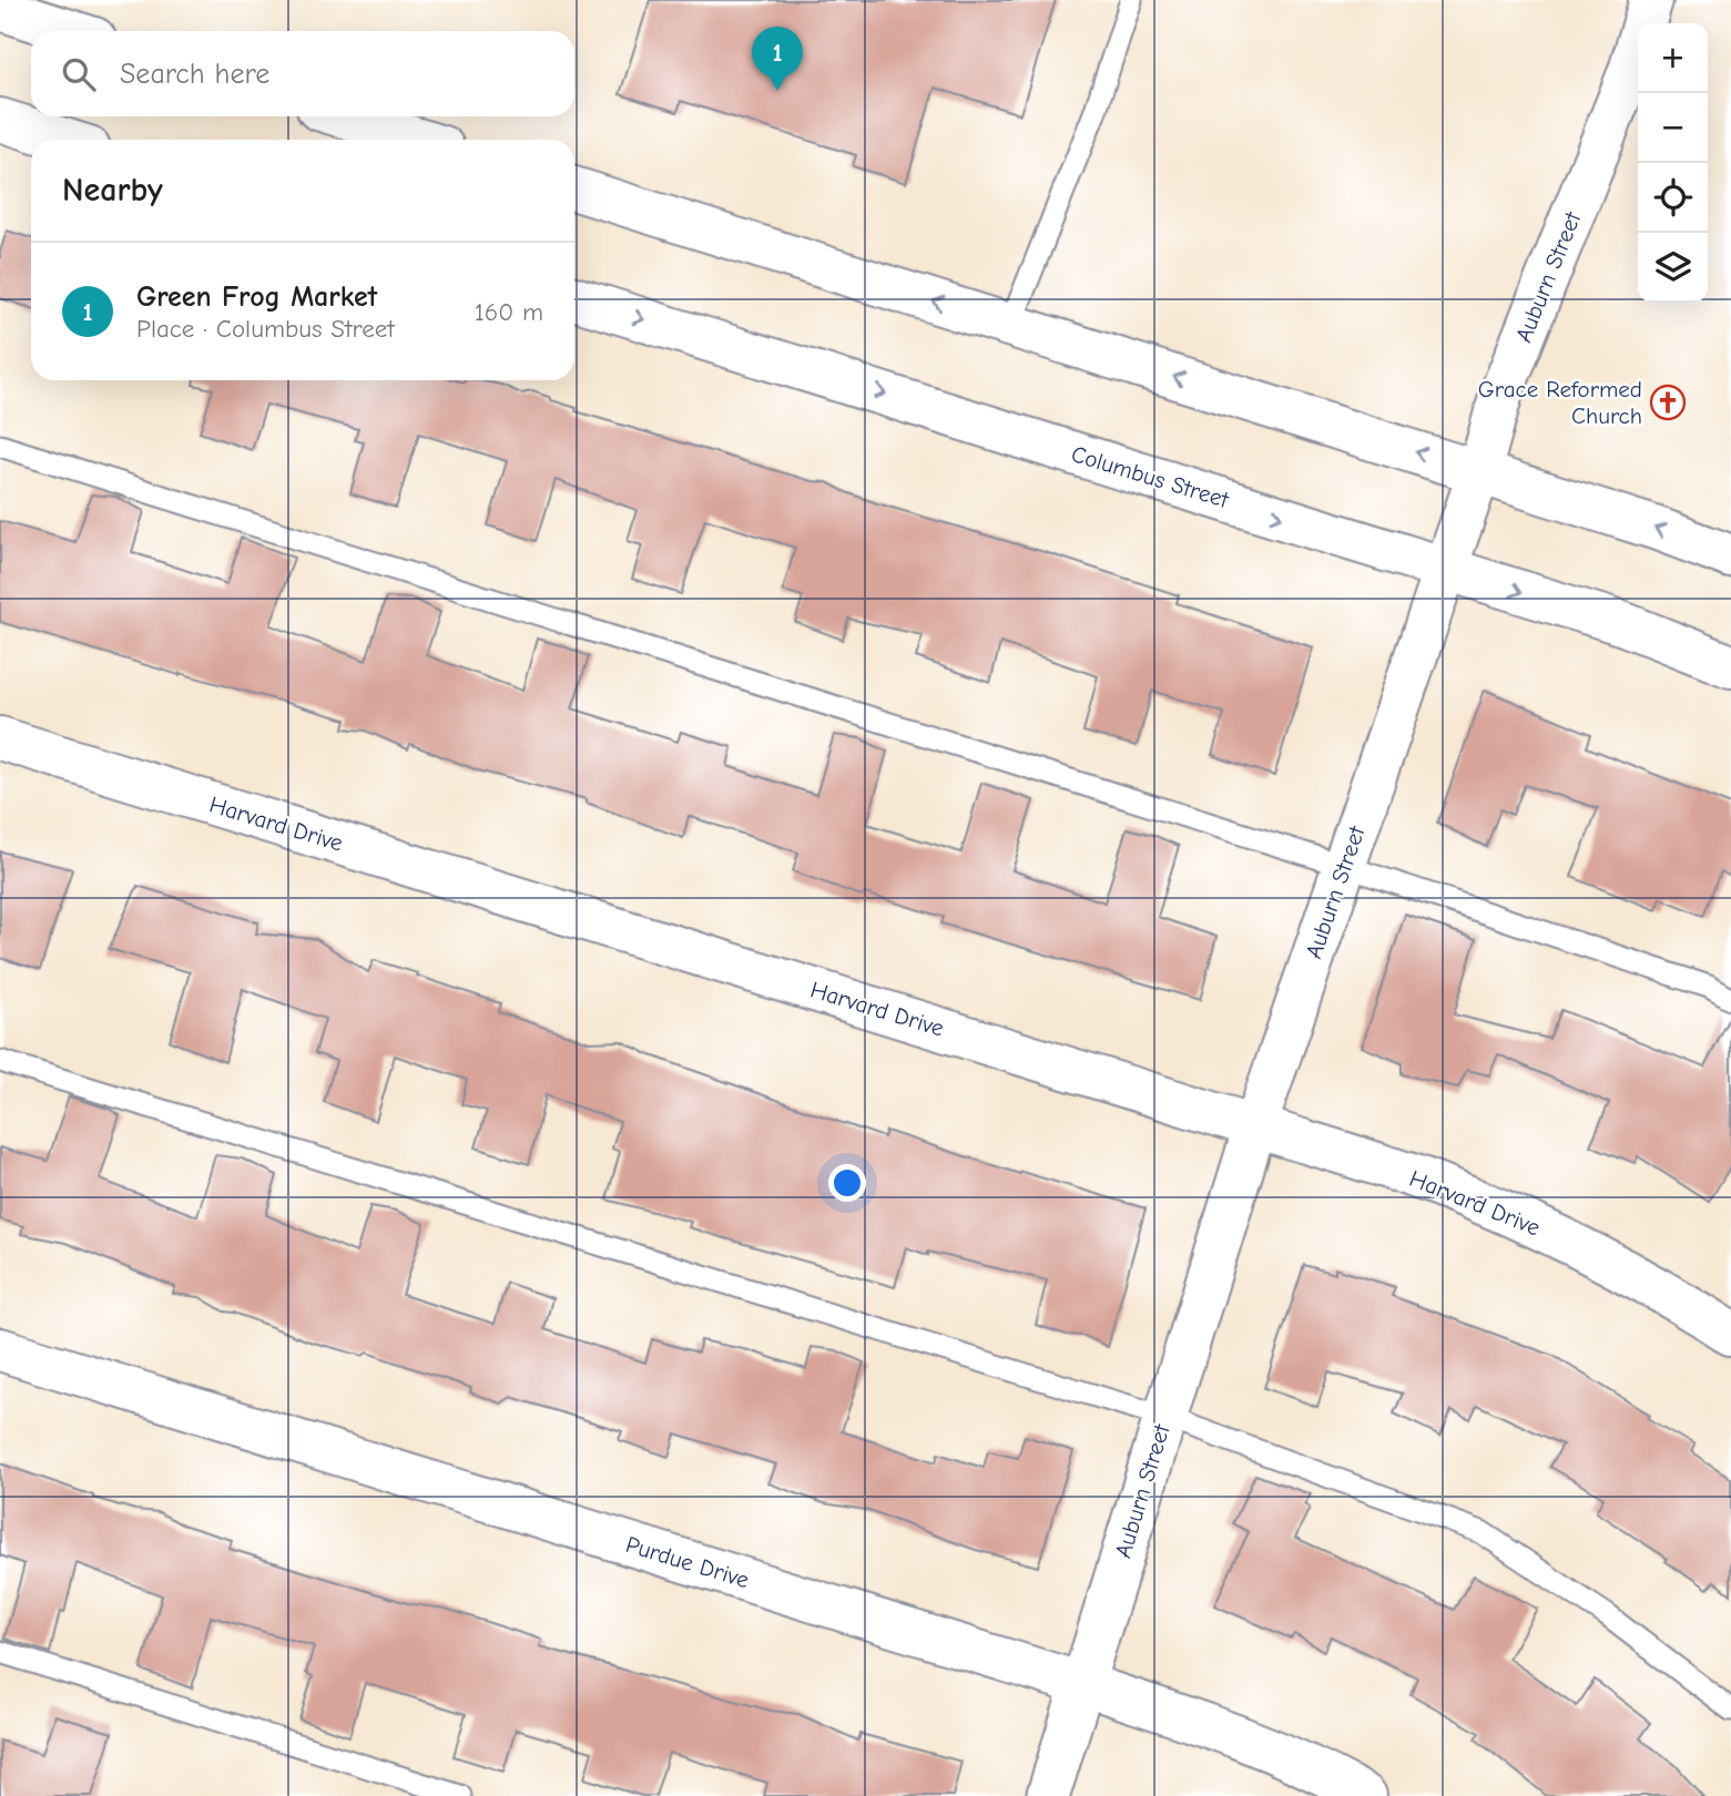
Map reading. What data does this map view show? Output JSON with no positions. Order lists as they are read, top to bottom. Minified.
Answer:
{"streets":{"street":["Auburn Street","Columbus Street","Harvard Drive","Purdue Drive"]},"crossings":[["Auburn Street","Columbus Street"],["Auburn Street","Harvard Drive"],["Auburn Street","Purdue Drive"]],"places":{"church":["Grace Reformed Church"]},"page":{"map_buttons":["+","−"],"pins":"1","search":"Search here","heading":"Nearby","list":[{"mark":"1","name":"Green Frog Market","note":"Place · Columbus Street","value":"160 m"}]}}
